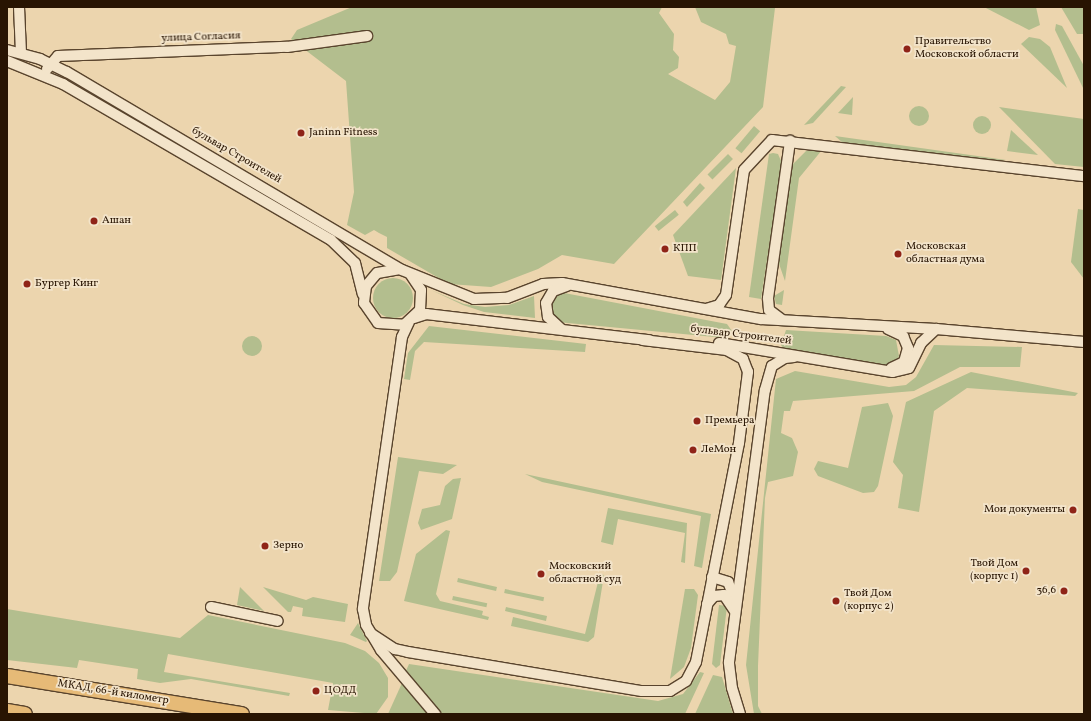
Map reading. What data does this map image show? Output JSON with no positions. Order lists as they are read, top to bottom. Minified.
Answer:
{"streets":{"highway":["МКАД, 66-й километр"],"street":["улица Согласия","бульвар Строителей"]},"crossings":[["улица Согласия","бульвар Строителей"]],"places":["Правительство Московской области","Janinn Fitness","Ашан","КПП","Московская областная дума","Бургер Кинг","Премьера","ЛеМон","Мои документы","Зерно","Твой Дом (корпус 1)","Московский областной суд","36,6","Твой Дом (корпус 2)","ЦОДД"]}
